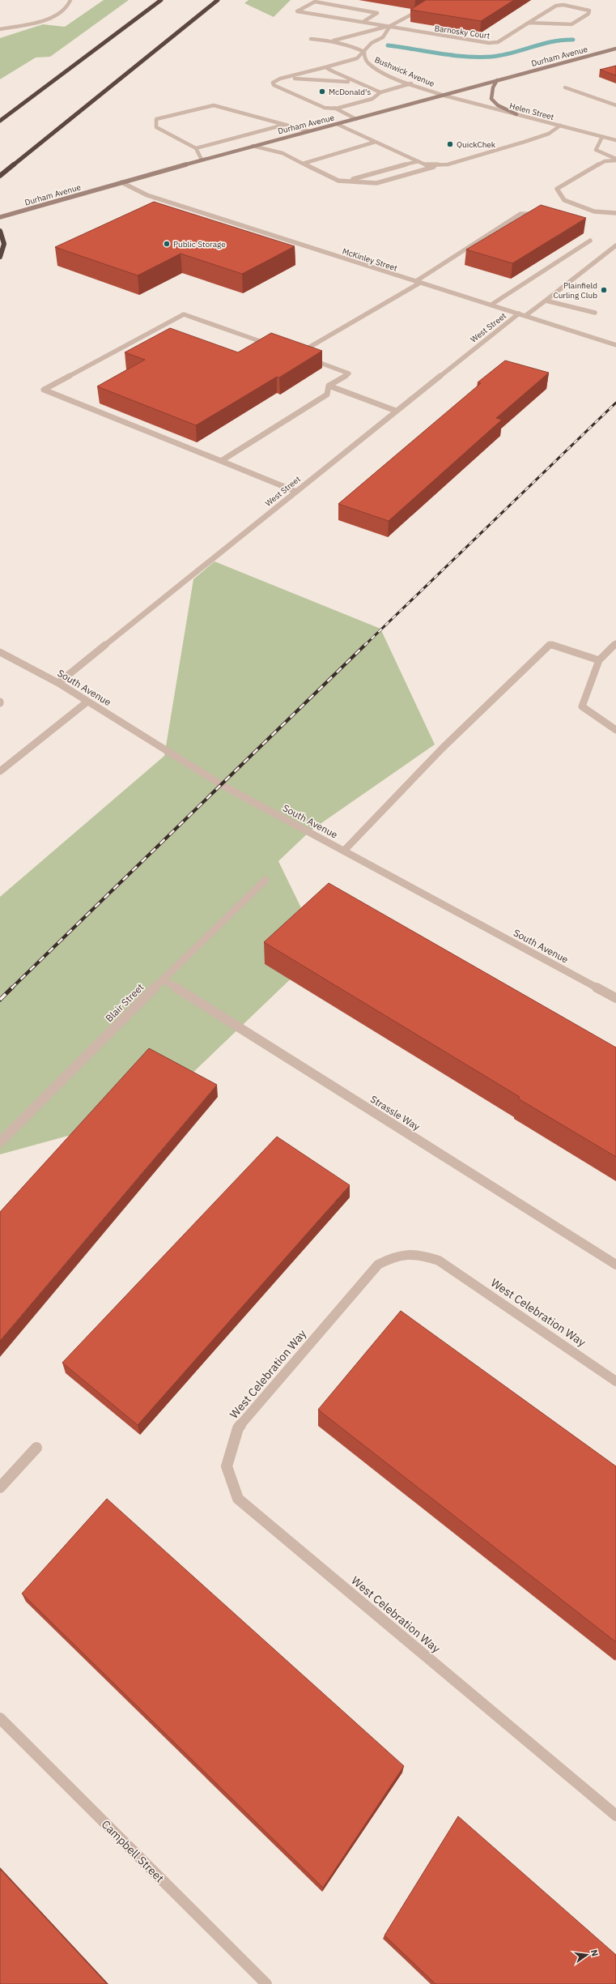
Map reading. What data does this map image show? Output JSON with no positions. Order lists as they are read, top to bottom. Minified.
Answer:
{"streets":{"main road":["Durham Avenue"],"street":["Barnosky Court","Bushwick Avenue","Helen Street","McKinley Street","West Street","South Avenue","Blair Street","Strassle Way","West Celebration Way","Campbell Street"]},"crossings":[["Durham Avenue","Bushwick Avenue"],["Durham Avenue","Helen Street"],["Durham Avenue","McKinley Street"],["Bushwick Avenue","Helen Street"],["McKinley Street","West Street"],["West Street","South Avenue"],["Blair Street","Strassle Way"]],"places":["McDonald's","QuickChek","Public Storage","Plainfield Curling Club"],"north":"right"}
